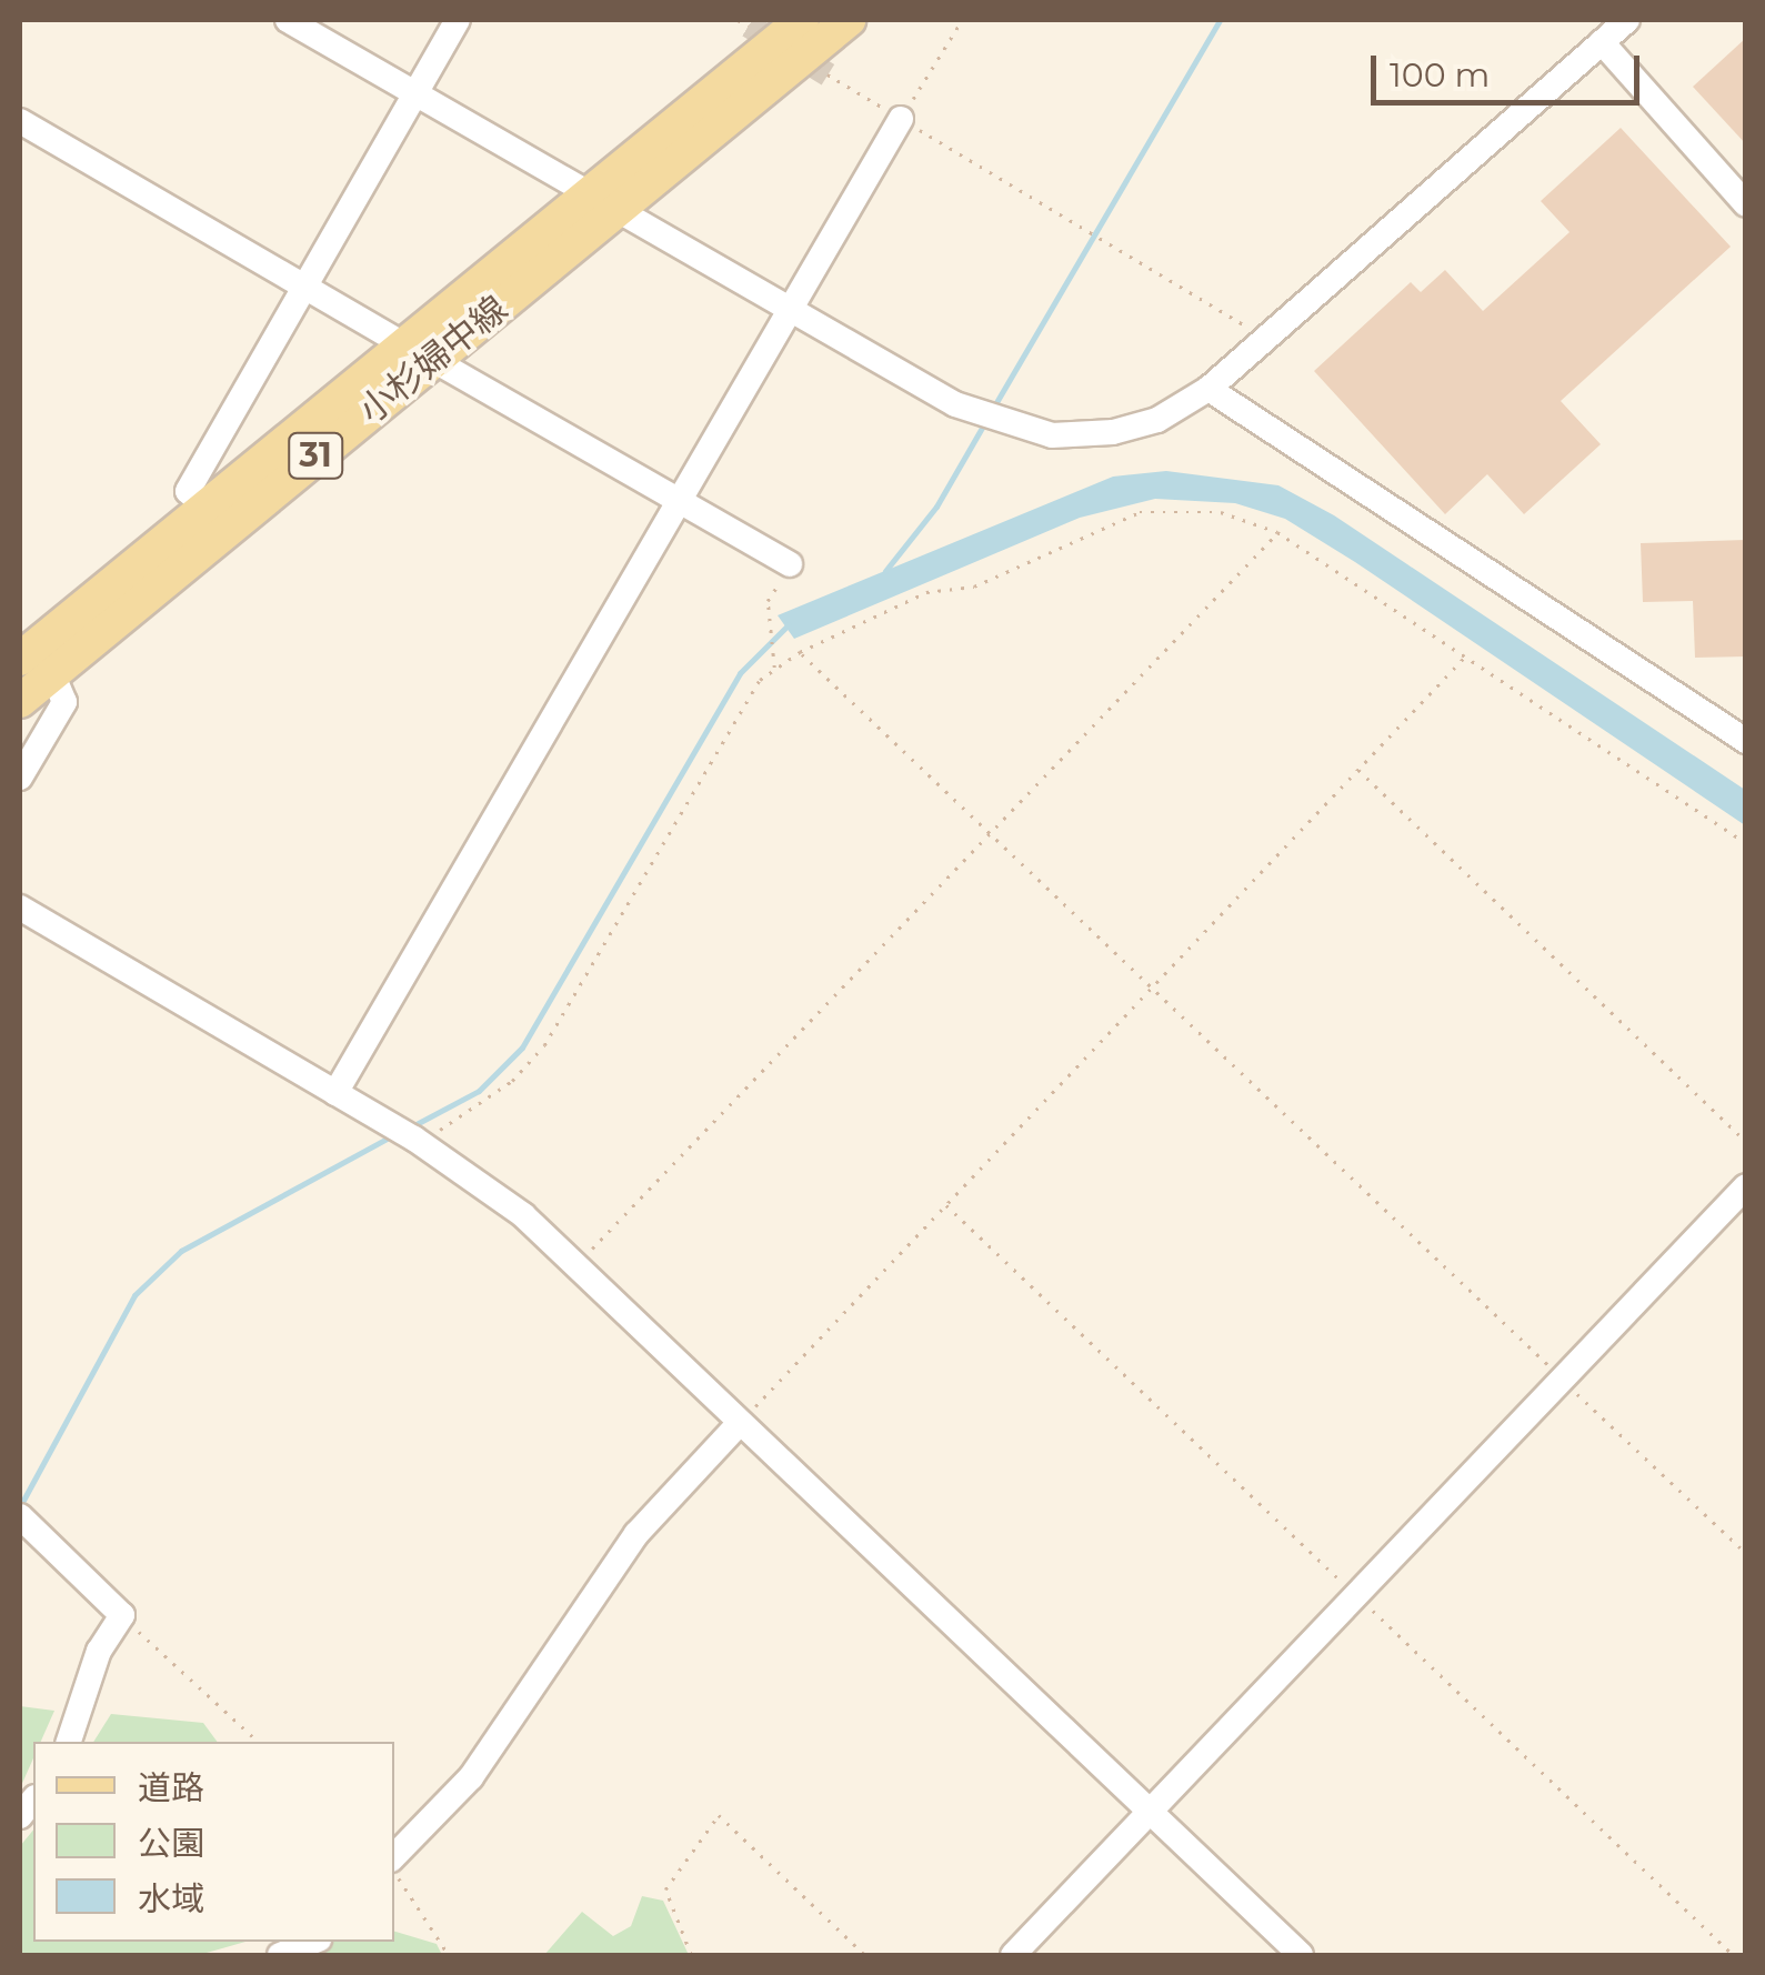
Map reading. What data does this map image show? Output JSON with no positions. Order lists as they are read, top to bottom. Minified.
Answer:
{"streets":{"main road":["小杉婦中線","31"]},"legend":["道路","公園","水域"],"scale_bar":"100 m"}
